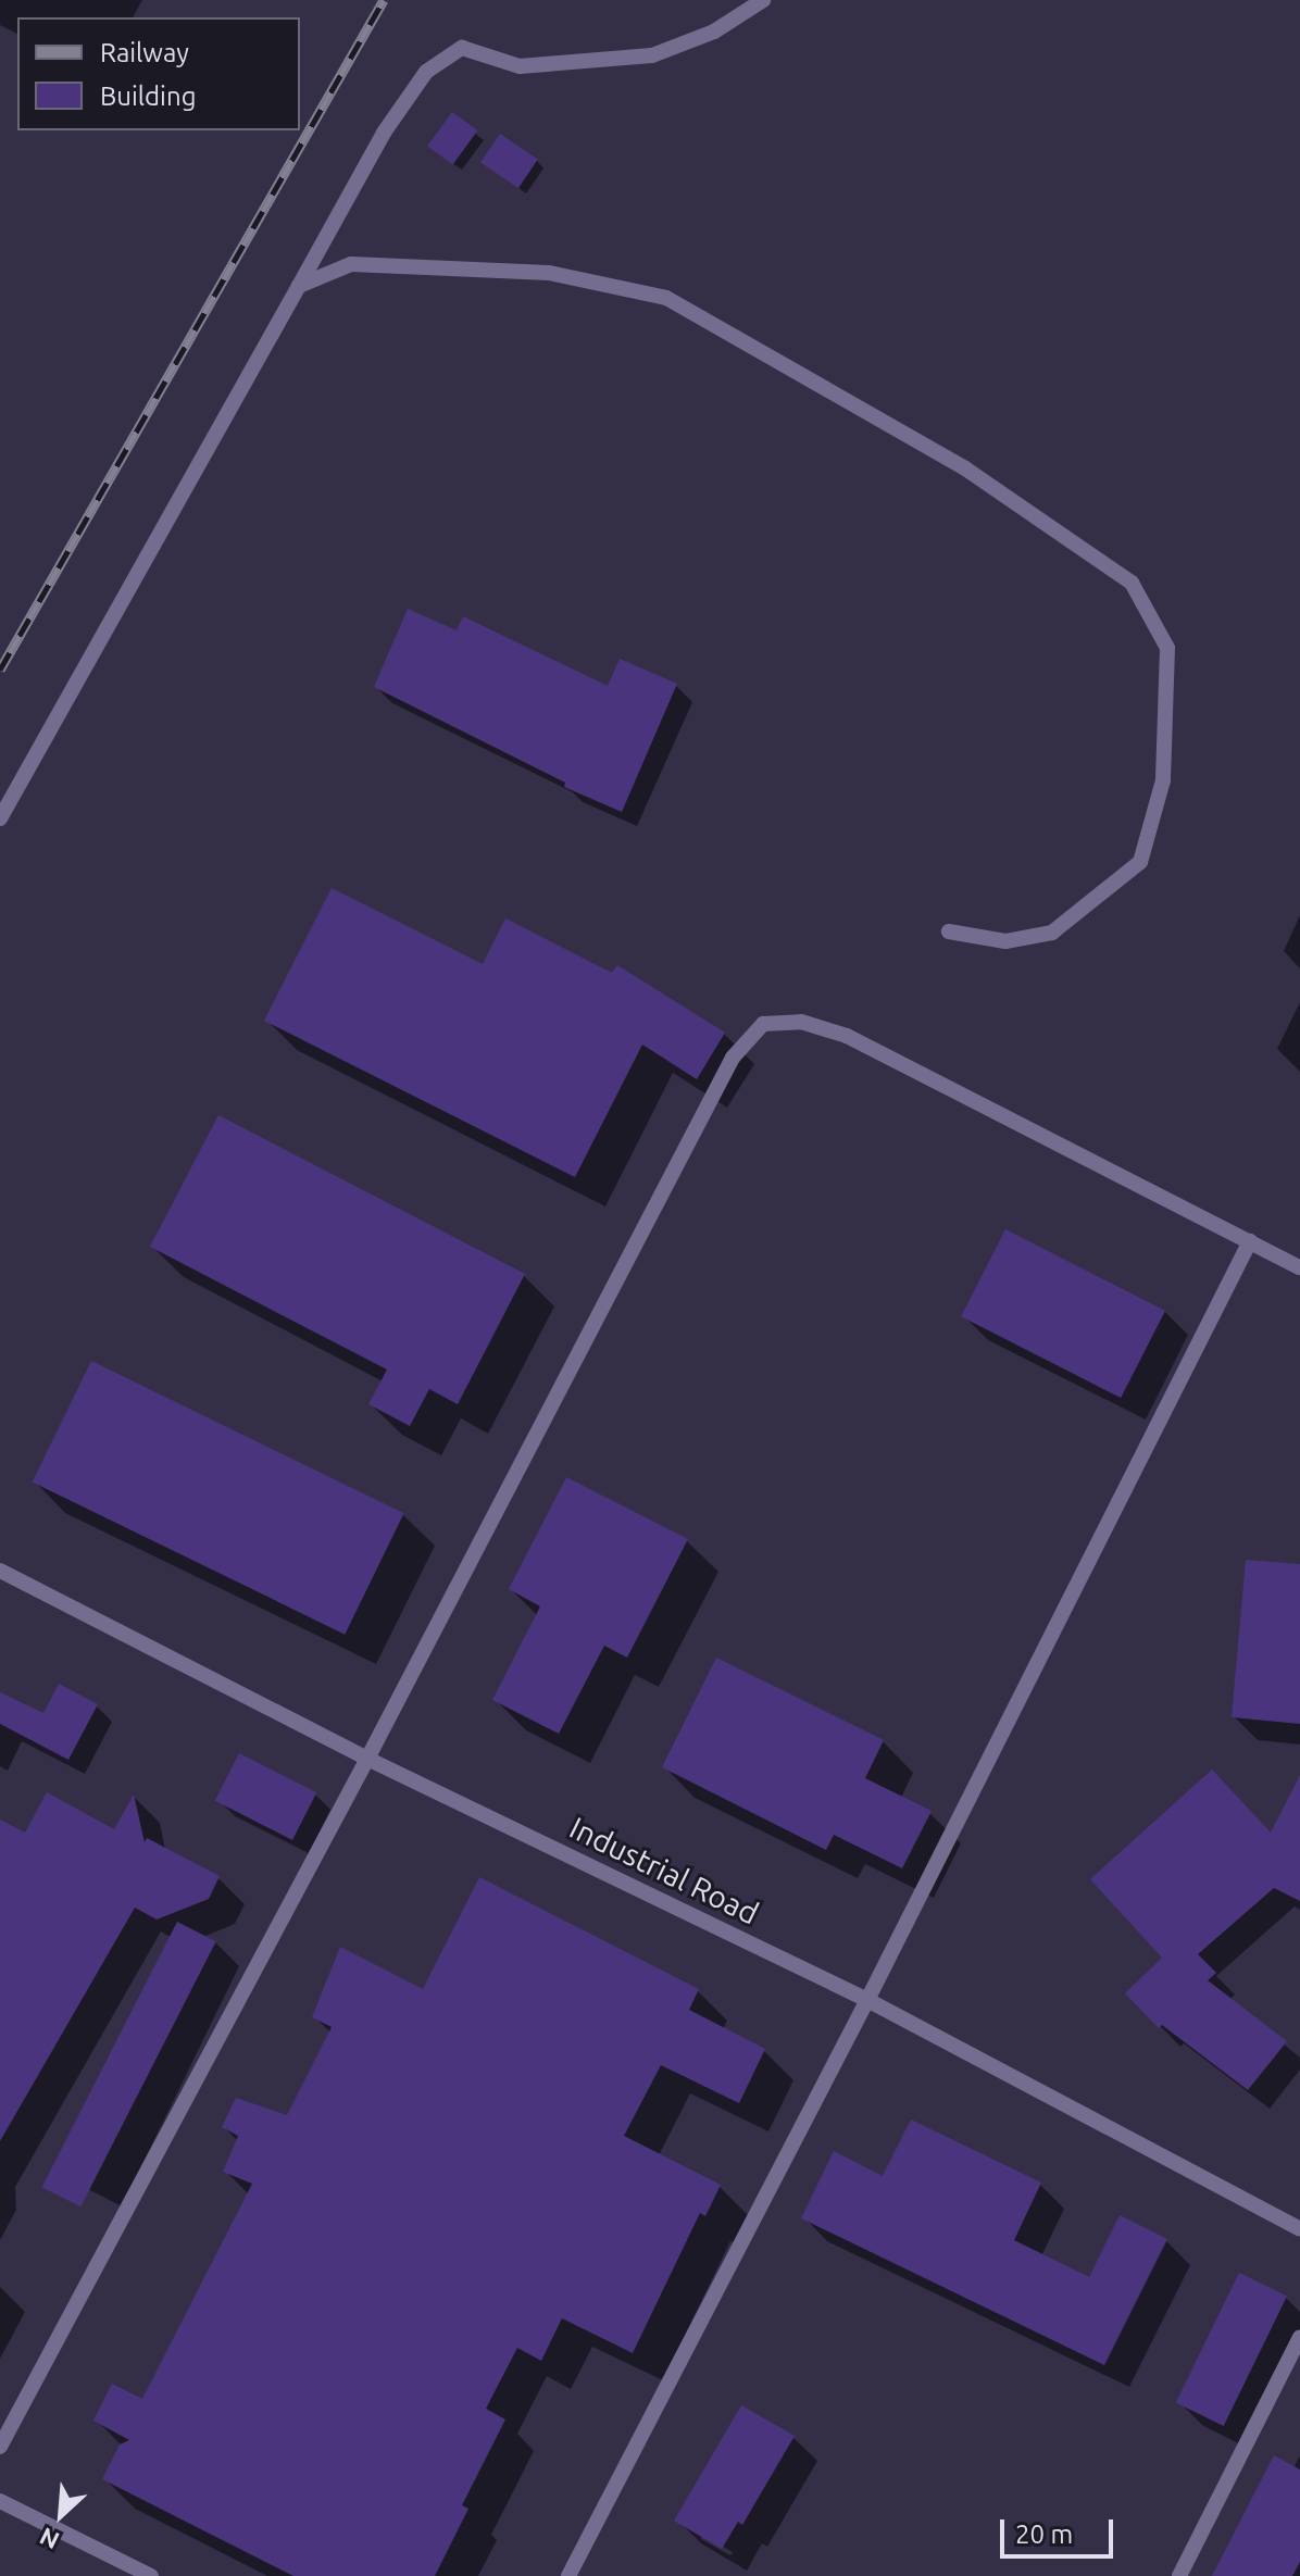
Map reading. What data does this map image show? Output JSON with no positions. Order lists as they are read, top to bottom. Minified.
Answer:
{"streets":{"lane":["Industrial Road"]},"legend":["Railway","Building"],"scale_bar":"20 m","north":"bottom left"}
